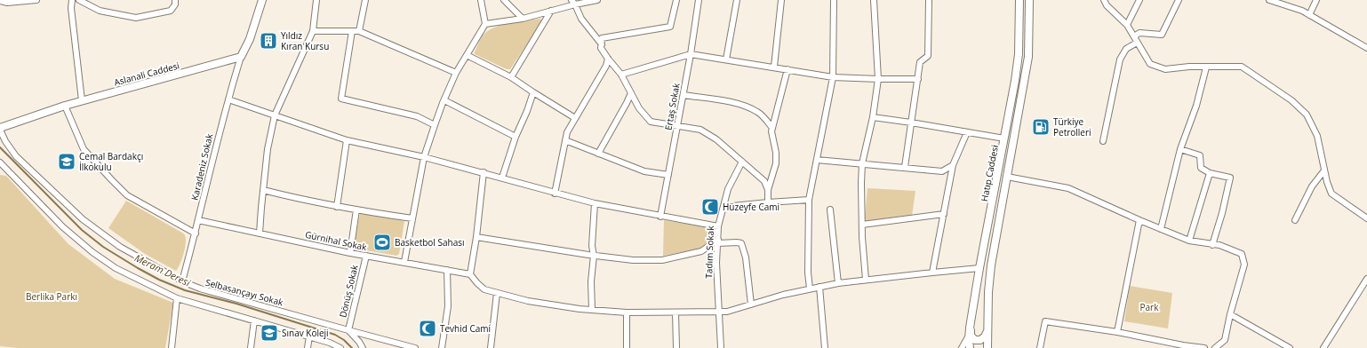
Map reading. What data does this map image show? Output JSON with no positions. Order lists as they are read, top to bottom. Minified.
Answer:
{"streets":{"main road":["Aslanali Caddesi","Hatıp Caddesi"],"street":["Ertaş Sokak","Karadeniz Sokak","Gürnihal Sokak","Tadım Sokak","Dönüş Sokak","Selbasançayı Sokak"]},"crossings":[["Aslanali Caddesi","Karadeniz Sokak"],["Aslanali Caddesi","Selbasançayı Sokak"],["Karadeniz Sokak","Gürnihal Sokak"],["Karadeniz Sokak","Selbasançayı Sokak"],["Gürnihal Sokak","Dönüş Sokak"],["Dönüş Sokak","Selbasançayı Sokak"]],"water":["Meram Deresi"],"parks":["Berlika Parkı","Park"],"places":{"building":["Yıldız Kıran Kursu"],"fuel station":["Türkiye Petrolleri"],"school or university":["Cemal Bardakçı İlkokulu","Sınav Koleji"],"mosque":["Hüzeyfe Cami","Tevhid Cami"],"sports":["Basketbol Sahası"]}}
